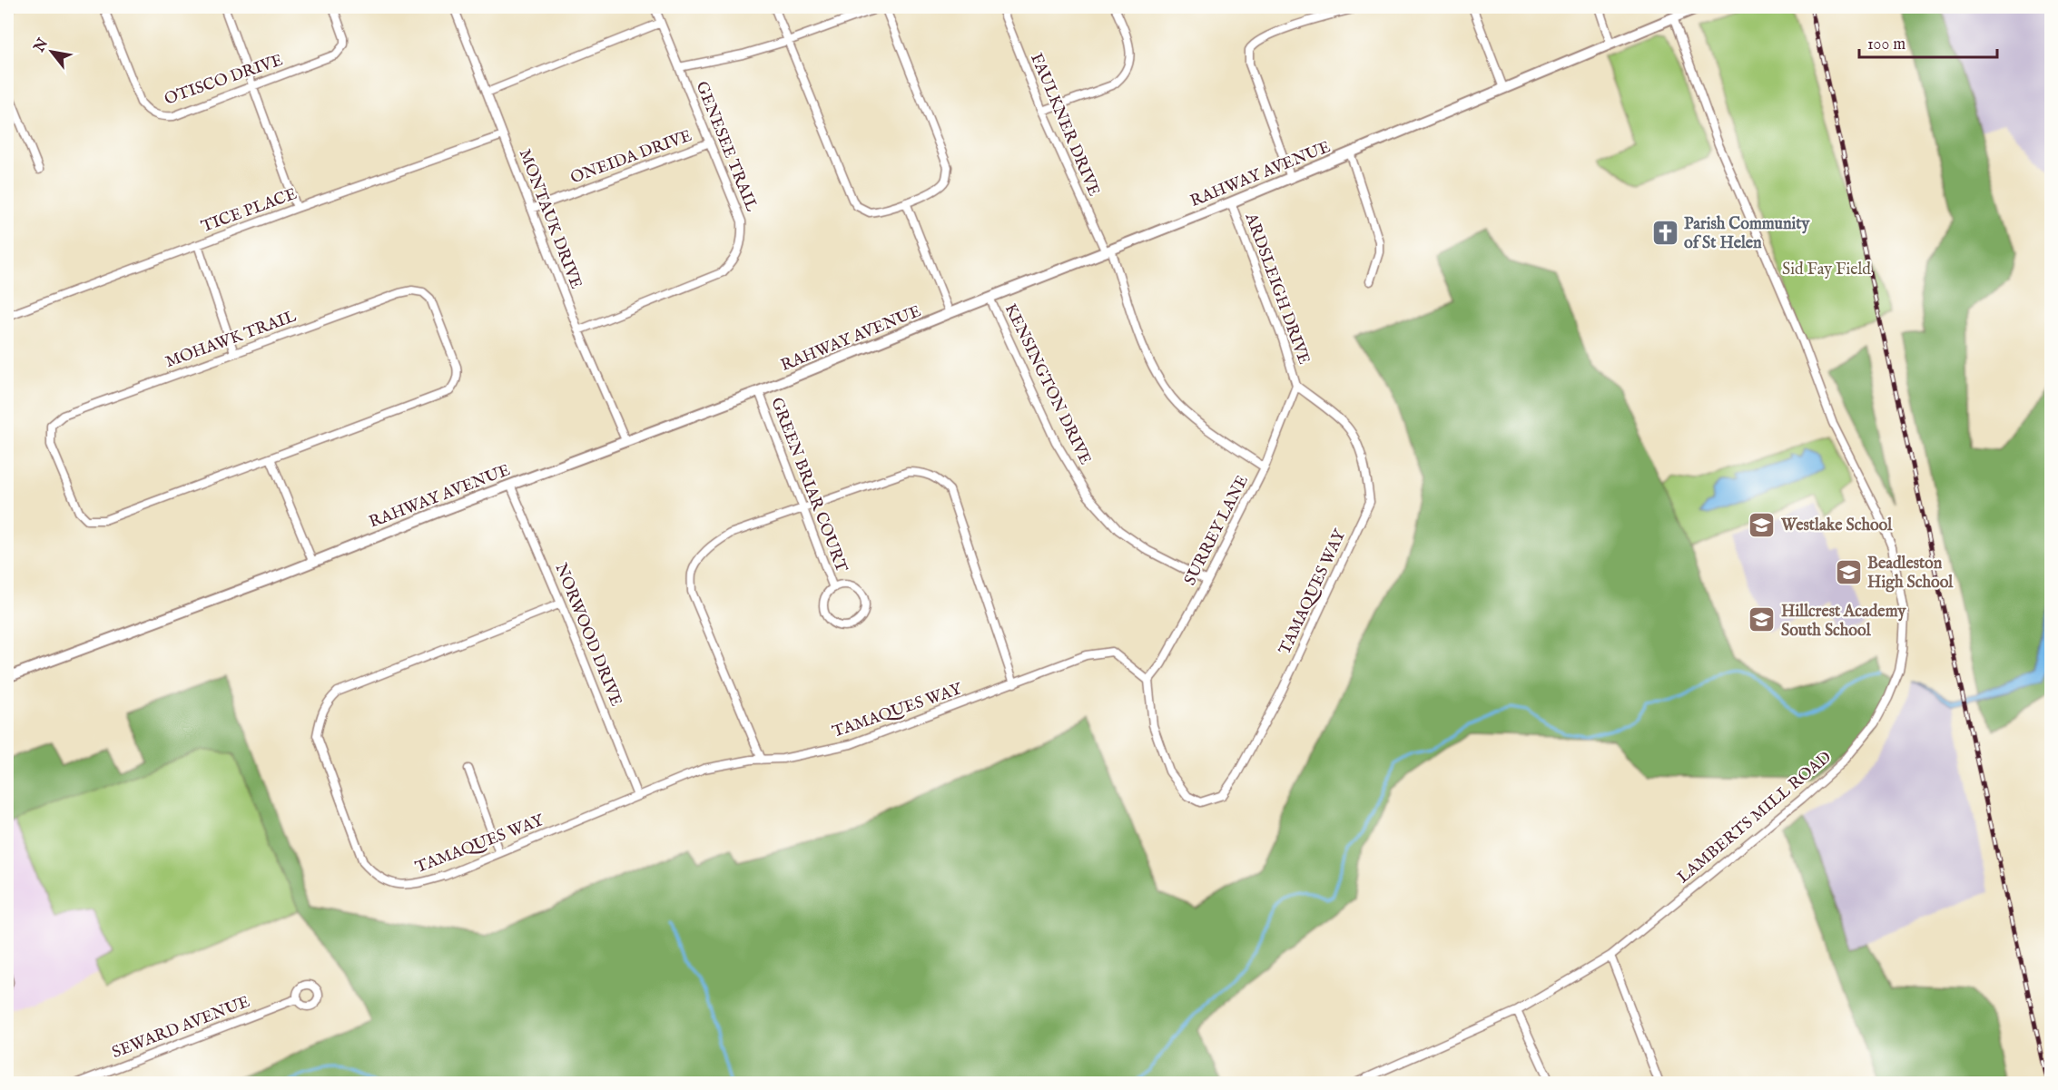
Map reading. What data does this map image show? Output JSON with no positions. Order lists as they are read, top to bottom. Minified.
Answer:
{"streets":{"street":["OTISCO DRIVE","FAULKNER DRIVE","GENESEE TRAIL","ONEIDA DRIVE","RAHWAY AVENUE","TICE PLACE","MONTAUK DRIVE","ARDSLEIGH DRIVE","MOHAWK TRAIL","KENSINGTON DRIVE","GREEN BRIAR COURT","SURREY LANE","TAMAQUES WAY","NORWOOD DRIVE","LAMBERTS MILL ROAD","SEWARD AVENUE"]},"crossings":[["FAULKNER DRIVE","RAHWAY AVENUE"],["FAULKNER DRIVE","SURREY LANE"],["GENESEE TRAIL","ONEIDA DRIVE"],["GENESEE TRAIL","MONTAUK DRIVE"],["ONEIDA DRIVE","MONTAUK DRIVE"],["RAHWAY AVENUE","MONTAUK DRIVE"],["RAHWAY AVENUE","ARDSLEIGH DRIVE"],["RAHWAY AVENUE","KENSINGTON DRIVE"],["RAHWAY AVENUE","GREEN BRIAR COURT"],["RAHWAY AVENUE","NORWOOD DRIVE"],["RAHWAY AVENUE","LAMBERTS MILL ROAD"],["TICE PLACE","MONTAUK DRIVE"],["ARDSLEIGH DRIVE","SURREY LANE"],["ARDSLEIGH DRIVE","TAMAQUES WAY"],["KENSINGTON DRIVE","SURREY LANE"],["SURREY LANE","TAMAQUES WAY"],["TAMAQUES WAY","NORWOOD DRIVE"]],"parks":["Sid Fay Field"],"places":{"church":["Parish Community of St Helen"],"school or university":["Westlake School","Beadleston High School","Hillcrest Academy South School"]},"scale_bar":"100 m","north":"top left"}
